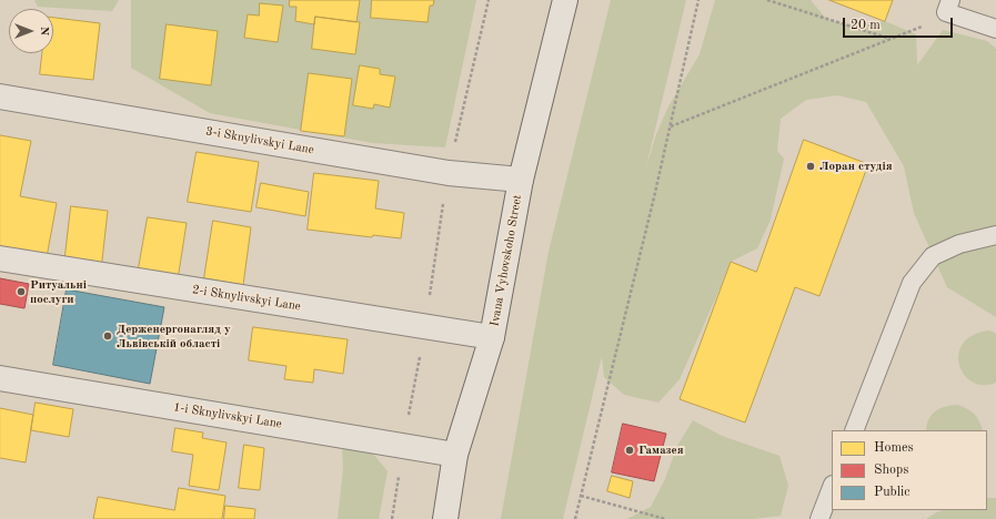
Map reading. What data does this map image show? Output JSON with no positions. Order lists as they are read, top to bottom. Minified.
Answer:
{"streets":{"street":["3-i Sknylivskyi Lane","Ivana Vyhovskoho Street","2-i Sknylivskyi Lane","1-i Sknylivskyi Lane"]},"crossings":[["3-i Sknylivskyi Lane","Ivana Vyhovskoho Street"],["Ivana Vyhovskoho Street","2-i Sknylivskyi Lane"],["Ivana Vyhovskoho Street","1-i Sknylivskyi Lane"]],"places":["Лоран студія","Ритуальні послуги","Держенергонагляд у Львівській області","Гамазея"],"legend":["Homes","Shops","Public"],"scale_bar":"20 m","north":"right"}
